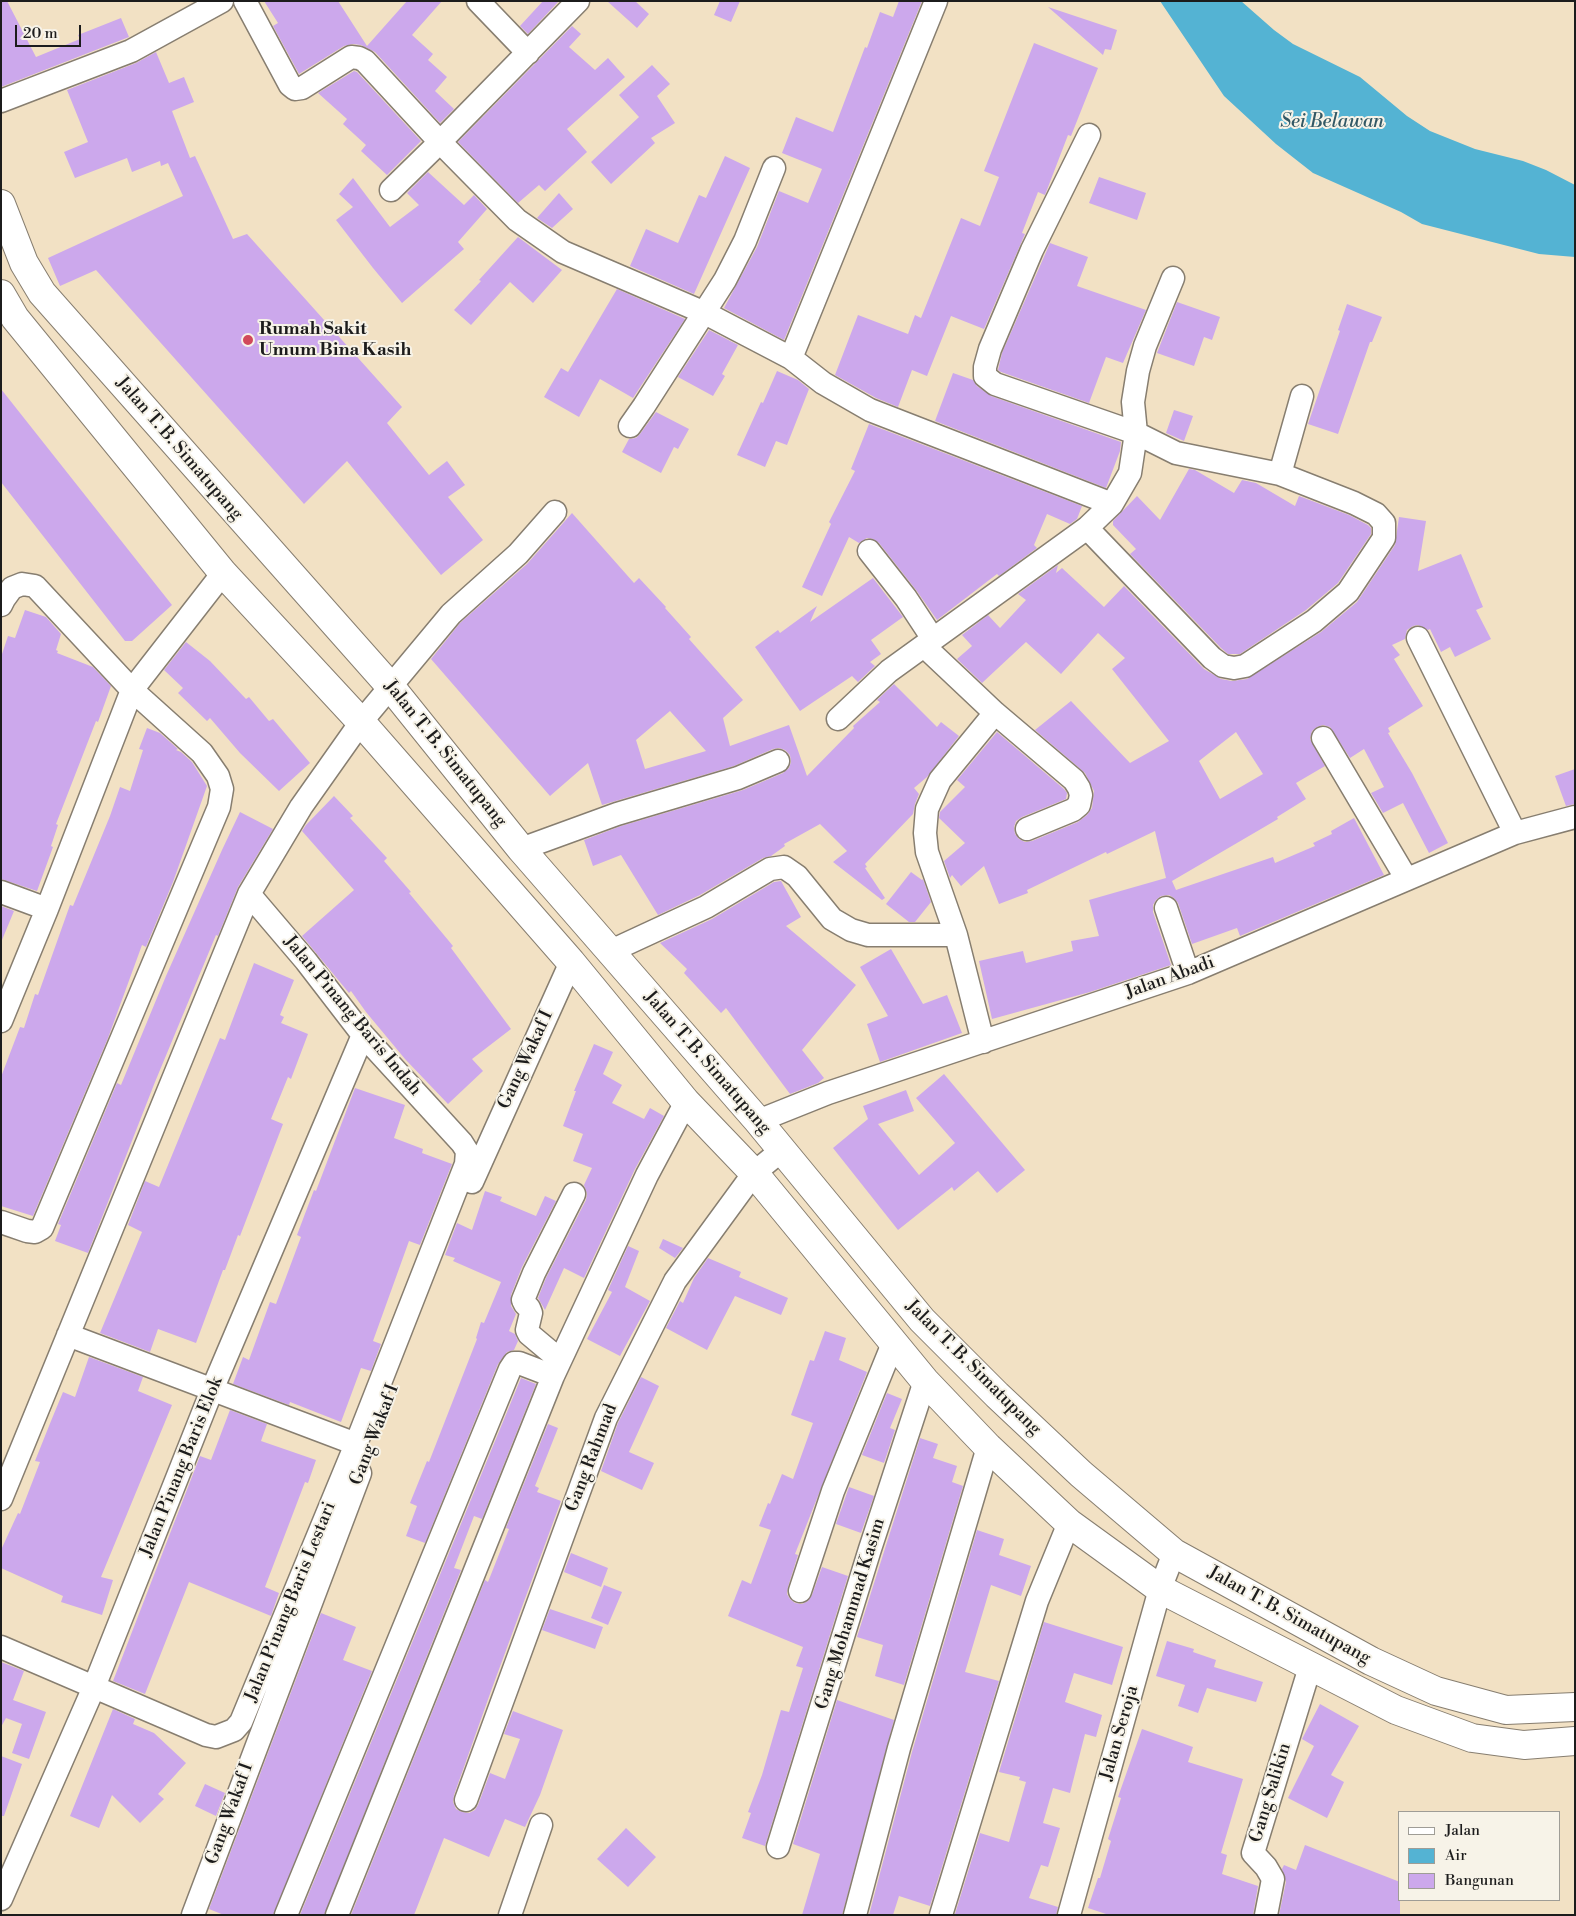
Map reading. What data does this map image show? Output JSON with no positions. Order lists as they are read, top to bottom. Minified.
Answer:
{"streets":{"main road":["Jalan T. B. Simatupang"],"street":["Jalan Abadi","Jalan Pinang Baris Indah","Gang Wakaf I","Gang Rahmad","Jalan Pinang Baris Elok","Jalan Pinang Baris Lestari","Gang Mohammad Kasim","Jalan Seroja","Gang Salikin"]},"crossings":[["Jalan T. B. Simatupang","Jalan Abadi"],["Jalan T. B. Simatupang","Gang Wakaf I"],["Jalan T. B. Simatupang","Gang Rahmad"],["Jalan T. B. Simatupang","Gang Mohammad Kasim"],["Jalan T. B. Simatupang","Jalan Seroja"],["Jalan T. B. Simatupang","Gang Salikin"],["Jalan Pinang Baris Indah","Jalan Pinang Baris Elok"],["Jalan Pinang Baris Indah","Jalan Pinang Baris Lestari"],["Jalan Pinang Baris Elok","Jalan Pinang Baris Lestari"]],"water":["Sei Belawan"],"places":["Rumah Sakit Umum Bina Kasih"],"legend":["Jalan","Air","Bangunan"],"scale_bar":"20 m"}
